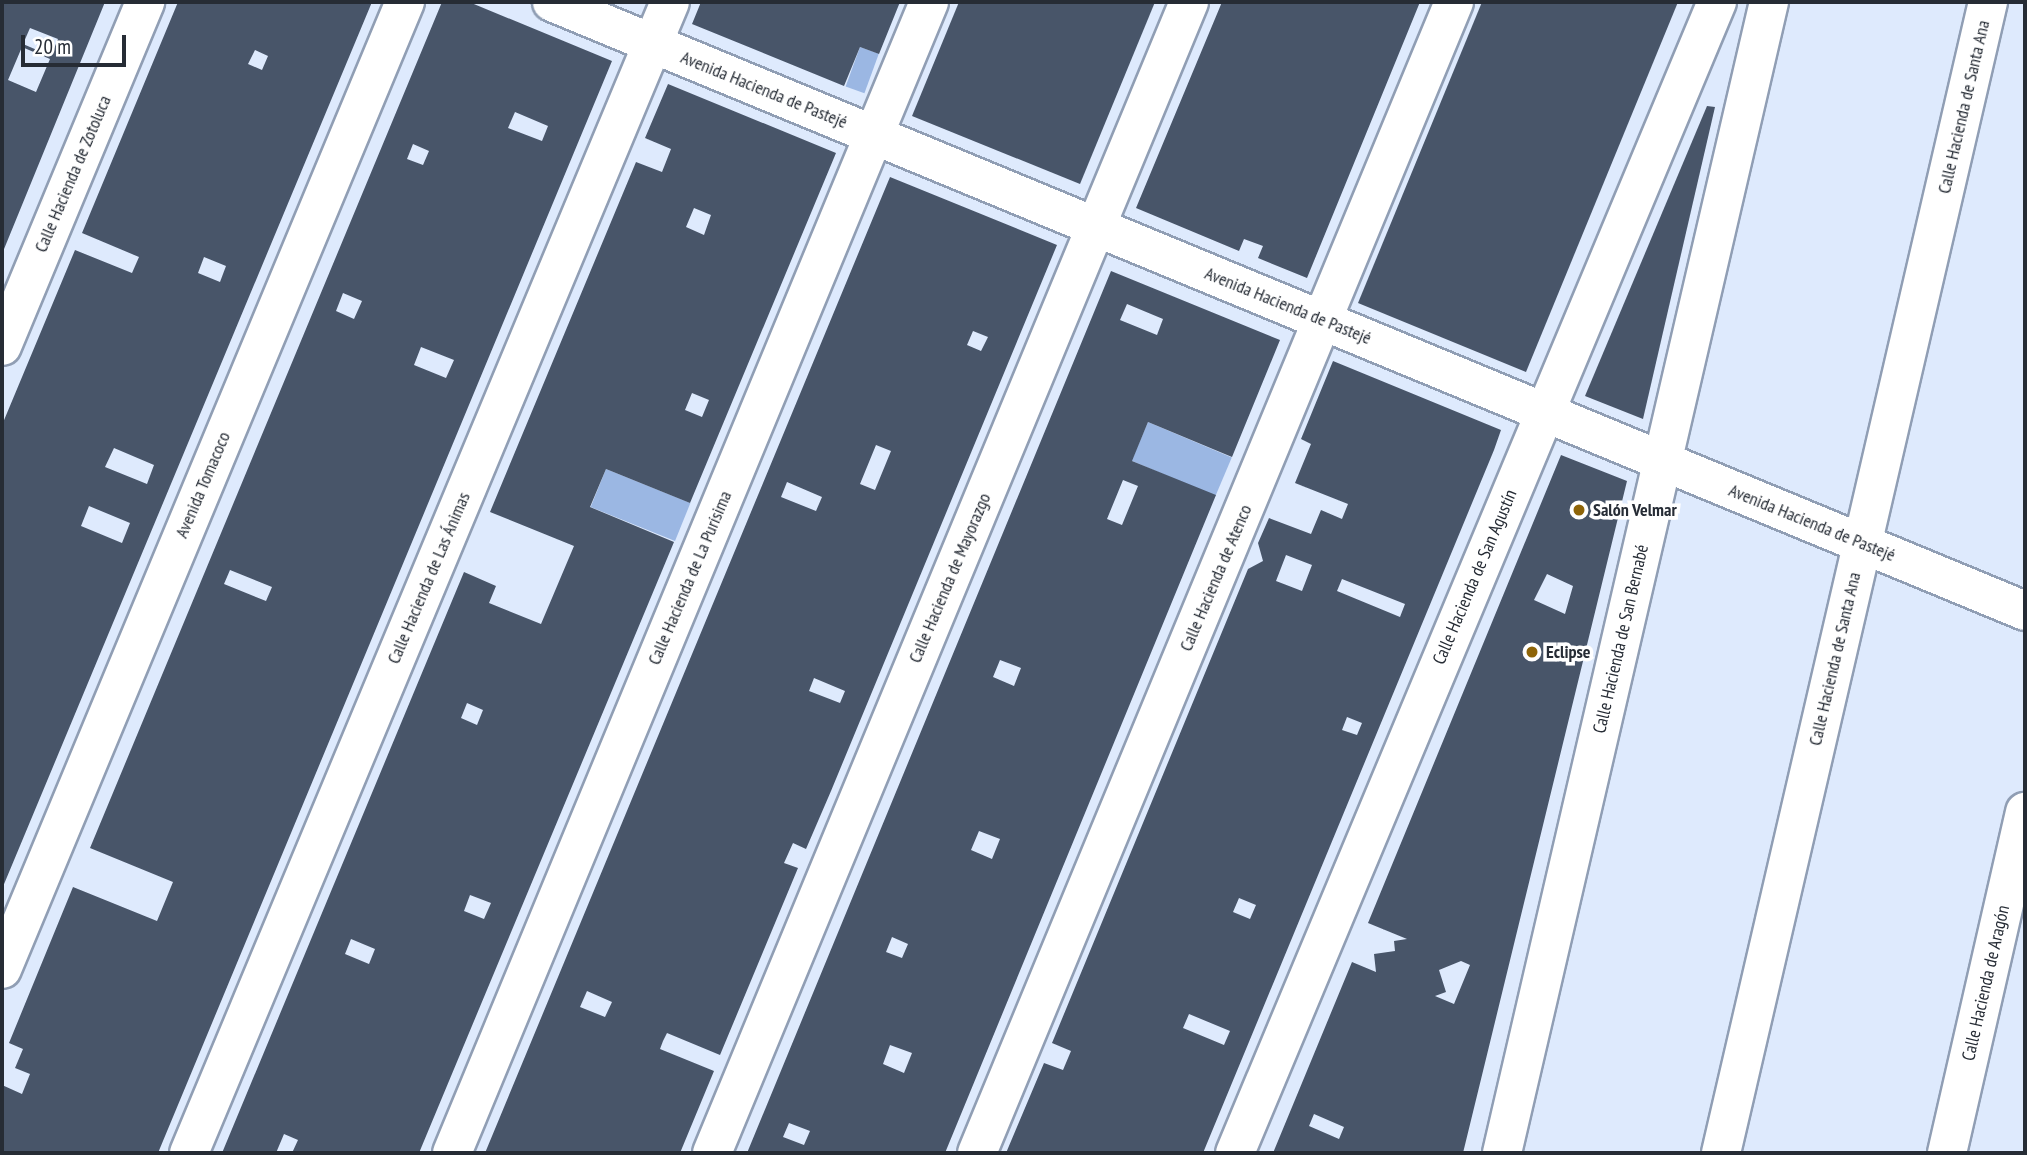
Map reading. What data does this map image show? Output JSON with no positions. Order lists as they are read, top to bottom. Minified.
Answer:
{"streets":{"street":["Avenida Hacienda de Pastejé","Calle Hacienda de Santa Ana","Calle Hacienda de Zotoluca","Avenida Tomacoco","Calle Hacienda de San Agustín","Calle Hacienda de Las Ánimas","Calle Hacienda de La Purísima","Calle Hacienda de Mayorazgo","Calle Hacienda de Atenco","Calle Hacienda de San Bernabé","Calle Hacienda de Aragón"]},"crossings":[["Avenida Hacienda de Pastejé","Calle Hacienda de Santa Ana"],["Avenida Hacienda de Pastejé","Calle Hacienda de San Agustín"],["Avenida Hacienda de Pastejé","Calle Hacienda de Las Ánimas"],["Avenida Hacienda de Pastejé","Calle Hacienda de La Purísima"],["Avenida Hacienda de Pastejé","Calle Hacienda de Mayorazgo"],["Avenida Hacienda de Pastejé","Calle Hacienda de Atenco"],["Avenida Hacienda de Pastejé","Calle Hacienda de San Bernabé"]],"places":["Salón Velmar","Eclipse"],"scale_bar":"20 m"}
